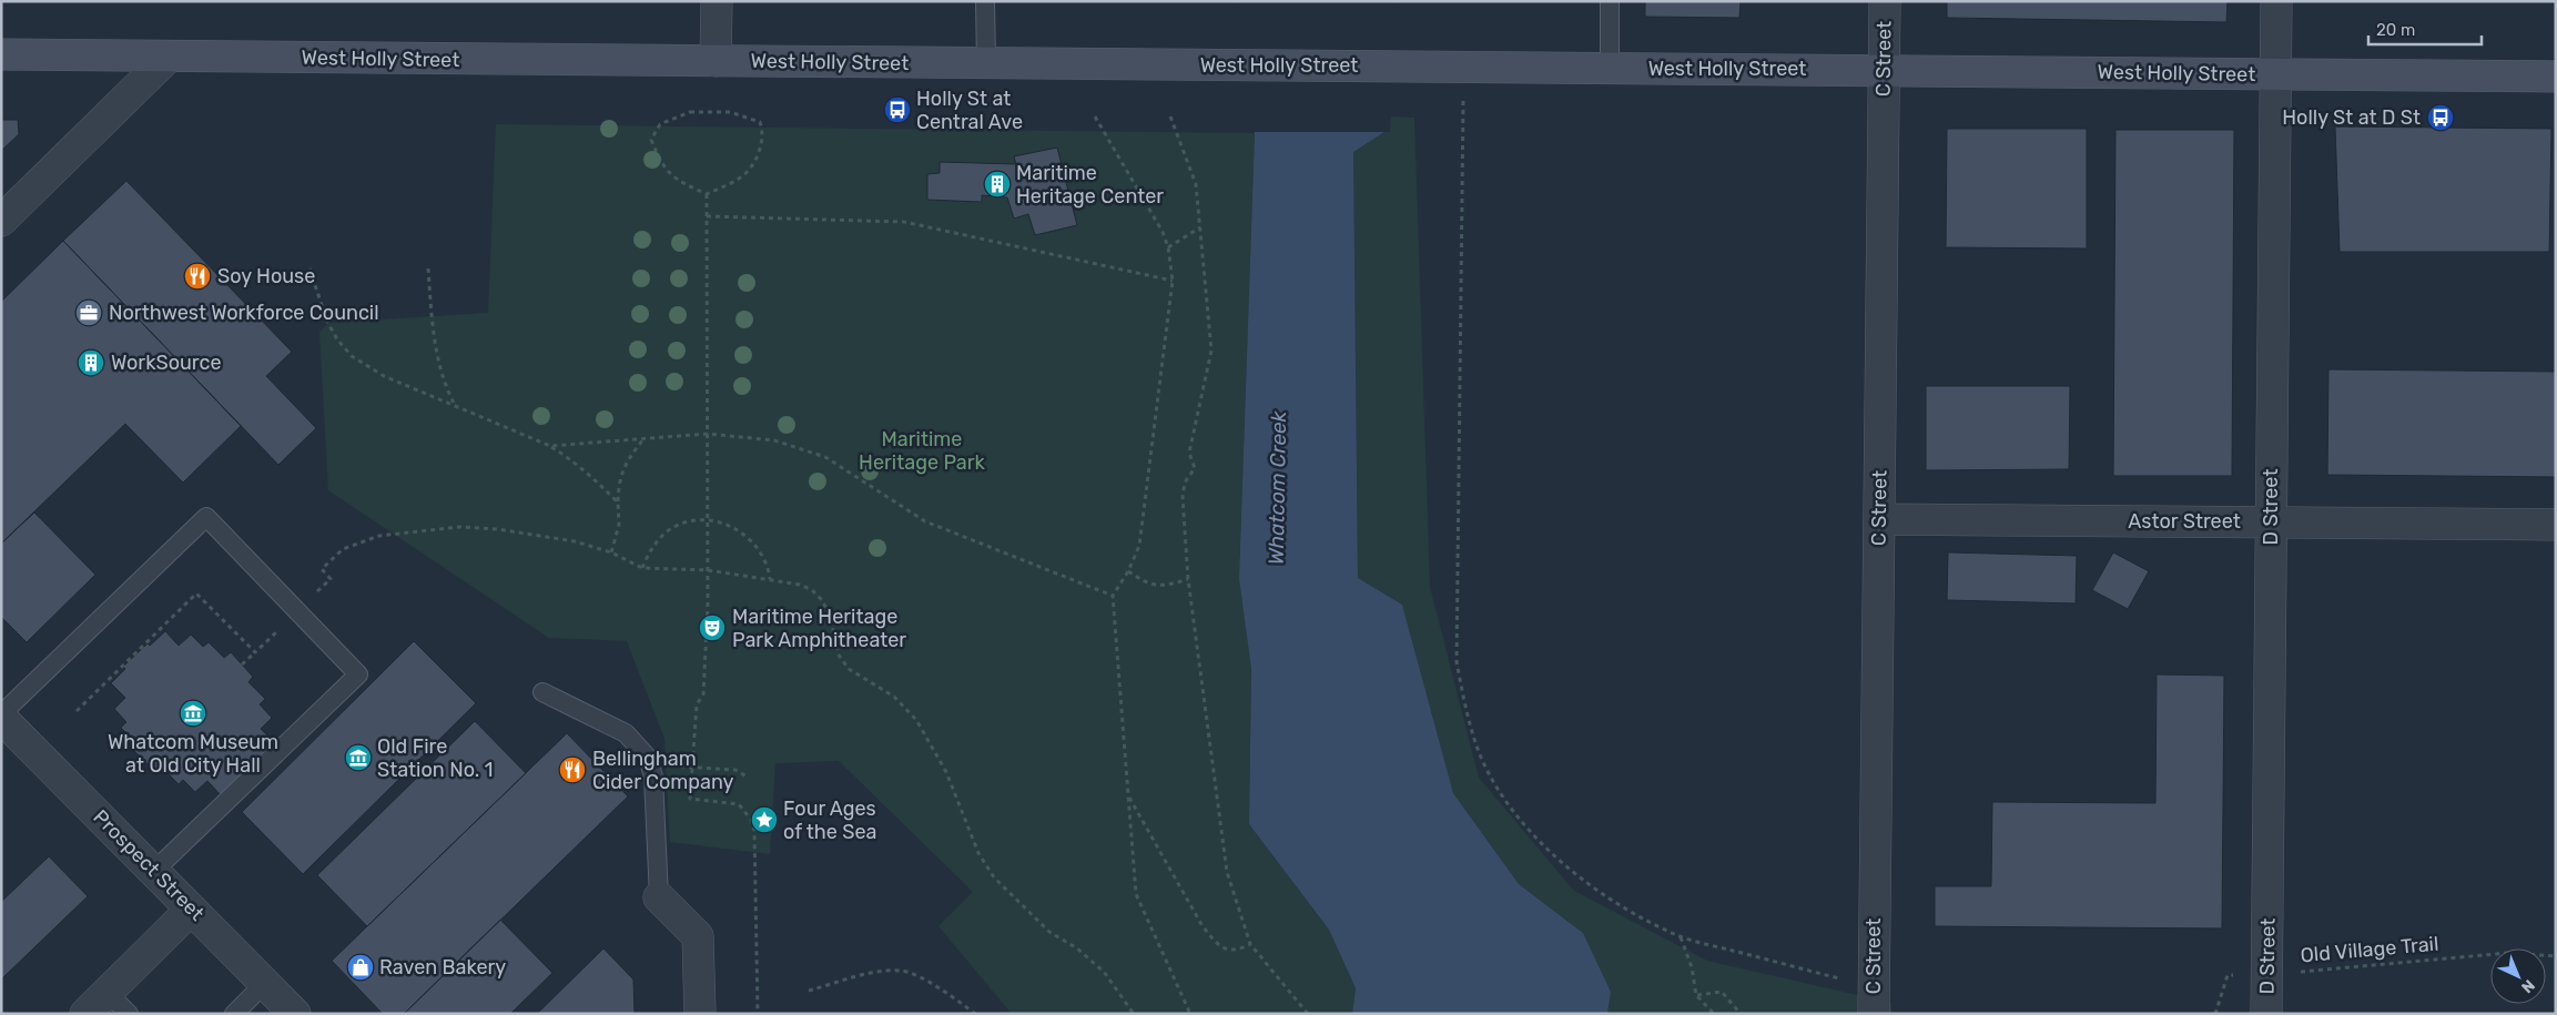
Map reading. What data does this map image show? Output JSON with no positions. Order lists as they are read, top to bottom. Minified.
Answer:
{"streets":{"main road":["West Holly Street"],"street":["C Street","D Street","Astor Street","Prospect Street"],"path":["Old Village Trail"]},"crossings":[["West Holly Street","C Street"],["West Holly Street","D Street"],["C Street","Astor Street"],["D Street","Astor Street"],["D Street","Old Village Trail"]],"water":["Whatcom Creek"],"parks":["Maritime Heritage Park"],"places":{"bus stop":["Holly St at Central Ave","Holly St at D St"],"building":["Maritime Heritage Center","WorkSource"],"restaurant":["Soy House","Bellingham Cider Company"],"office":["Northwest Workforce Council"],"theatre":["Maritime Heritage Park Amphitheater"],"museum":["Whatcom Museum at Old City Hall","Old Fire Station No. 1"],"place":["Four Ages of the Sea"],"shop":["Raven Bakery"]},"scale_bar":"20 m","north":"bottom right"}
